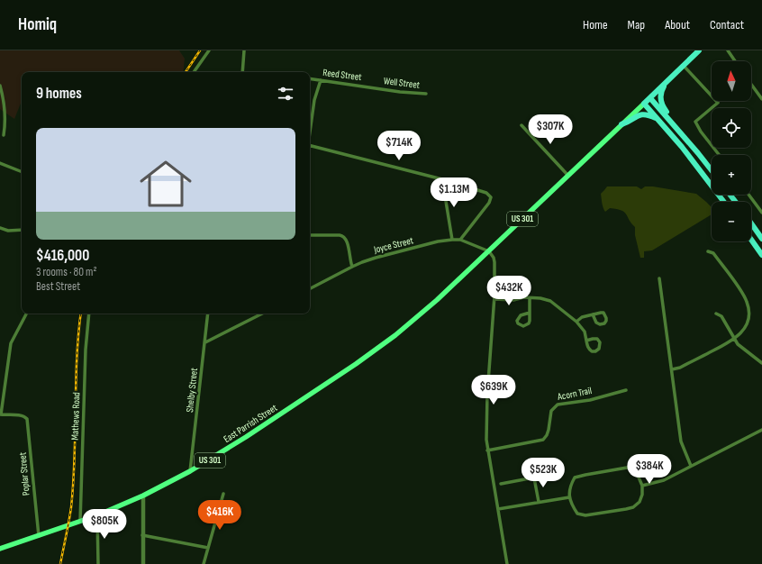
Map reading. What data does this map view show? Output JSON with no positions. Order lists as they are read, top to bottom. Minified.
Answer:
{"streets":{"highway":["US 301"],"main road":["East Parrish Street"],"street":["Reed Street","Well Street","Joyce Street","Shelby Street","Acorn Trail","Mathews Road","Poplar Street"]},"crossings":[["Reed Street","Well Street"],["US 301","Joyce Street"],["US 301","East Parrish Street"],["Joyce Street","East Parrish Street"],["Shelby Street","East Parrish Street"],["Mathews Road","East Parrish Street"],["East Parrish Street","Poplar Street"]],"north":"top","page":{"header":"Homiq","nav":["Home","Map","About","Contact"],"map_buttons":["+","−"],"heading":"9 homes","price":["$307K","$714K","$1.13M","$432K","$639K","$384K","$523K","$416K","$805K"],"list":[{"name":"$416,000","note":"3 rooms · 80 m² · Best Street"}]}}
